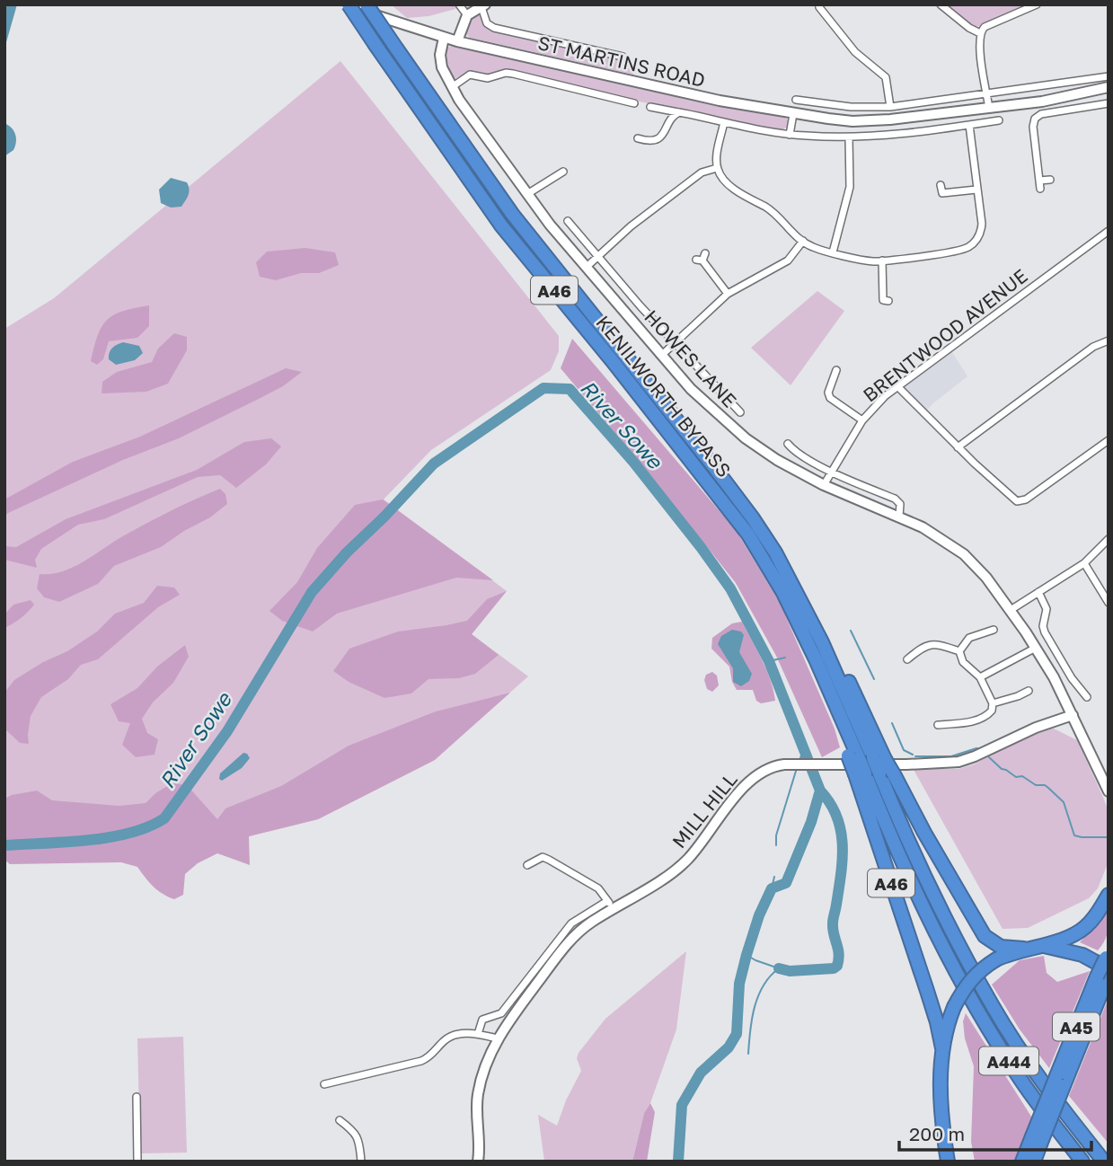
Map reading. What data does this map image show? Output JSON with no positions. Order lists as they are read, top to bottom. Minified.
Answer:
{"streets":{"highway":["A46","KENILWORTH BYPASS","A45","A444"],"main road":["ST MARTINS ROAD","HOWES LANE","MILL HILL"],"street":["BRENTWOOD AVENUE"]},"crossings":[["ST MARTINS ROAD","HOWES LANE"],["A46","KENILWORTH BYPASS"],["A46","A444"],["BRENTWOOD AVENUE","HOWES LANE"],["HOWES LANE","MILL HILL"],["KENILWORTH BYPASS","A444"]],"water":["River Sowe"],"scale_bar":"200 m"}
